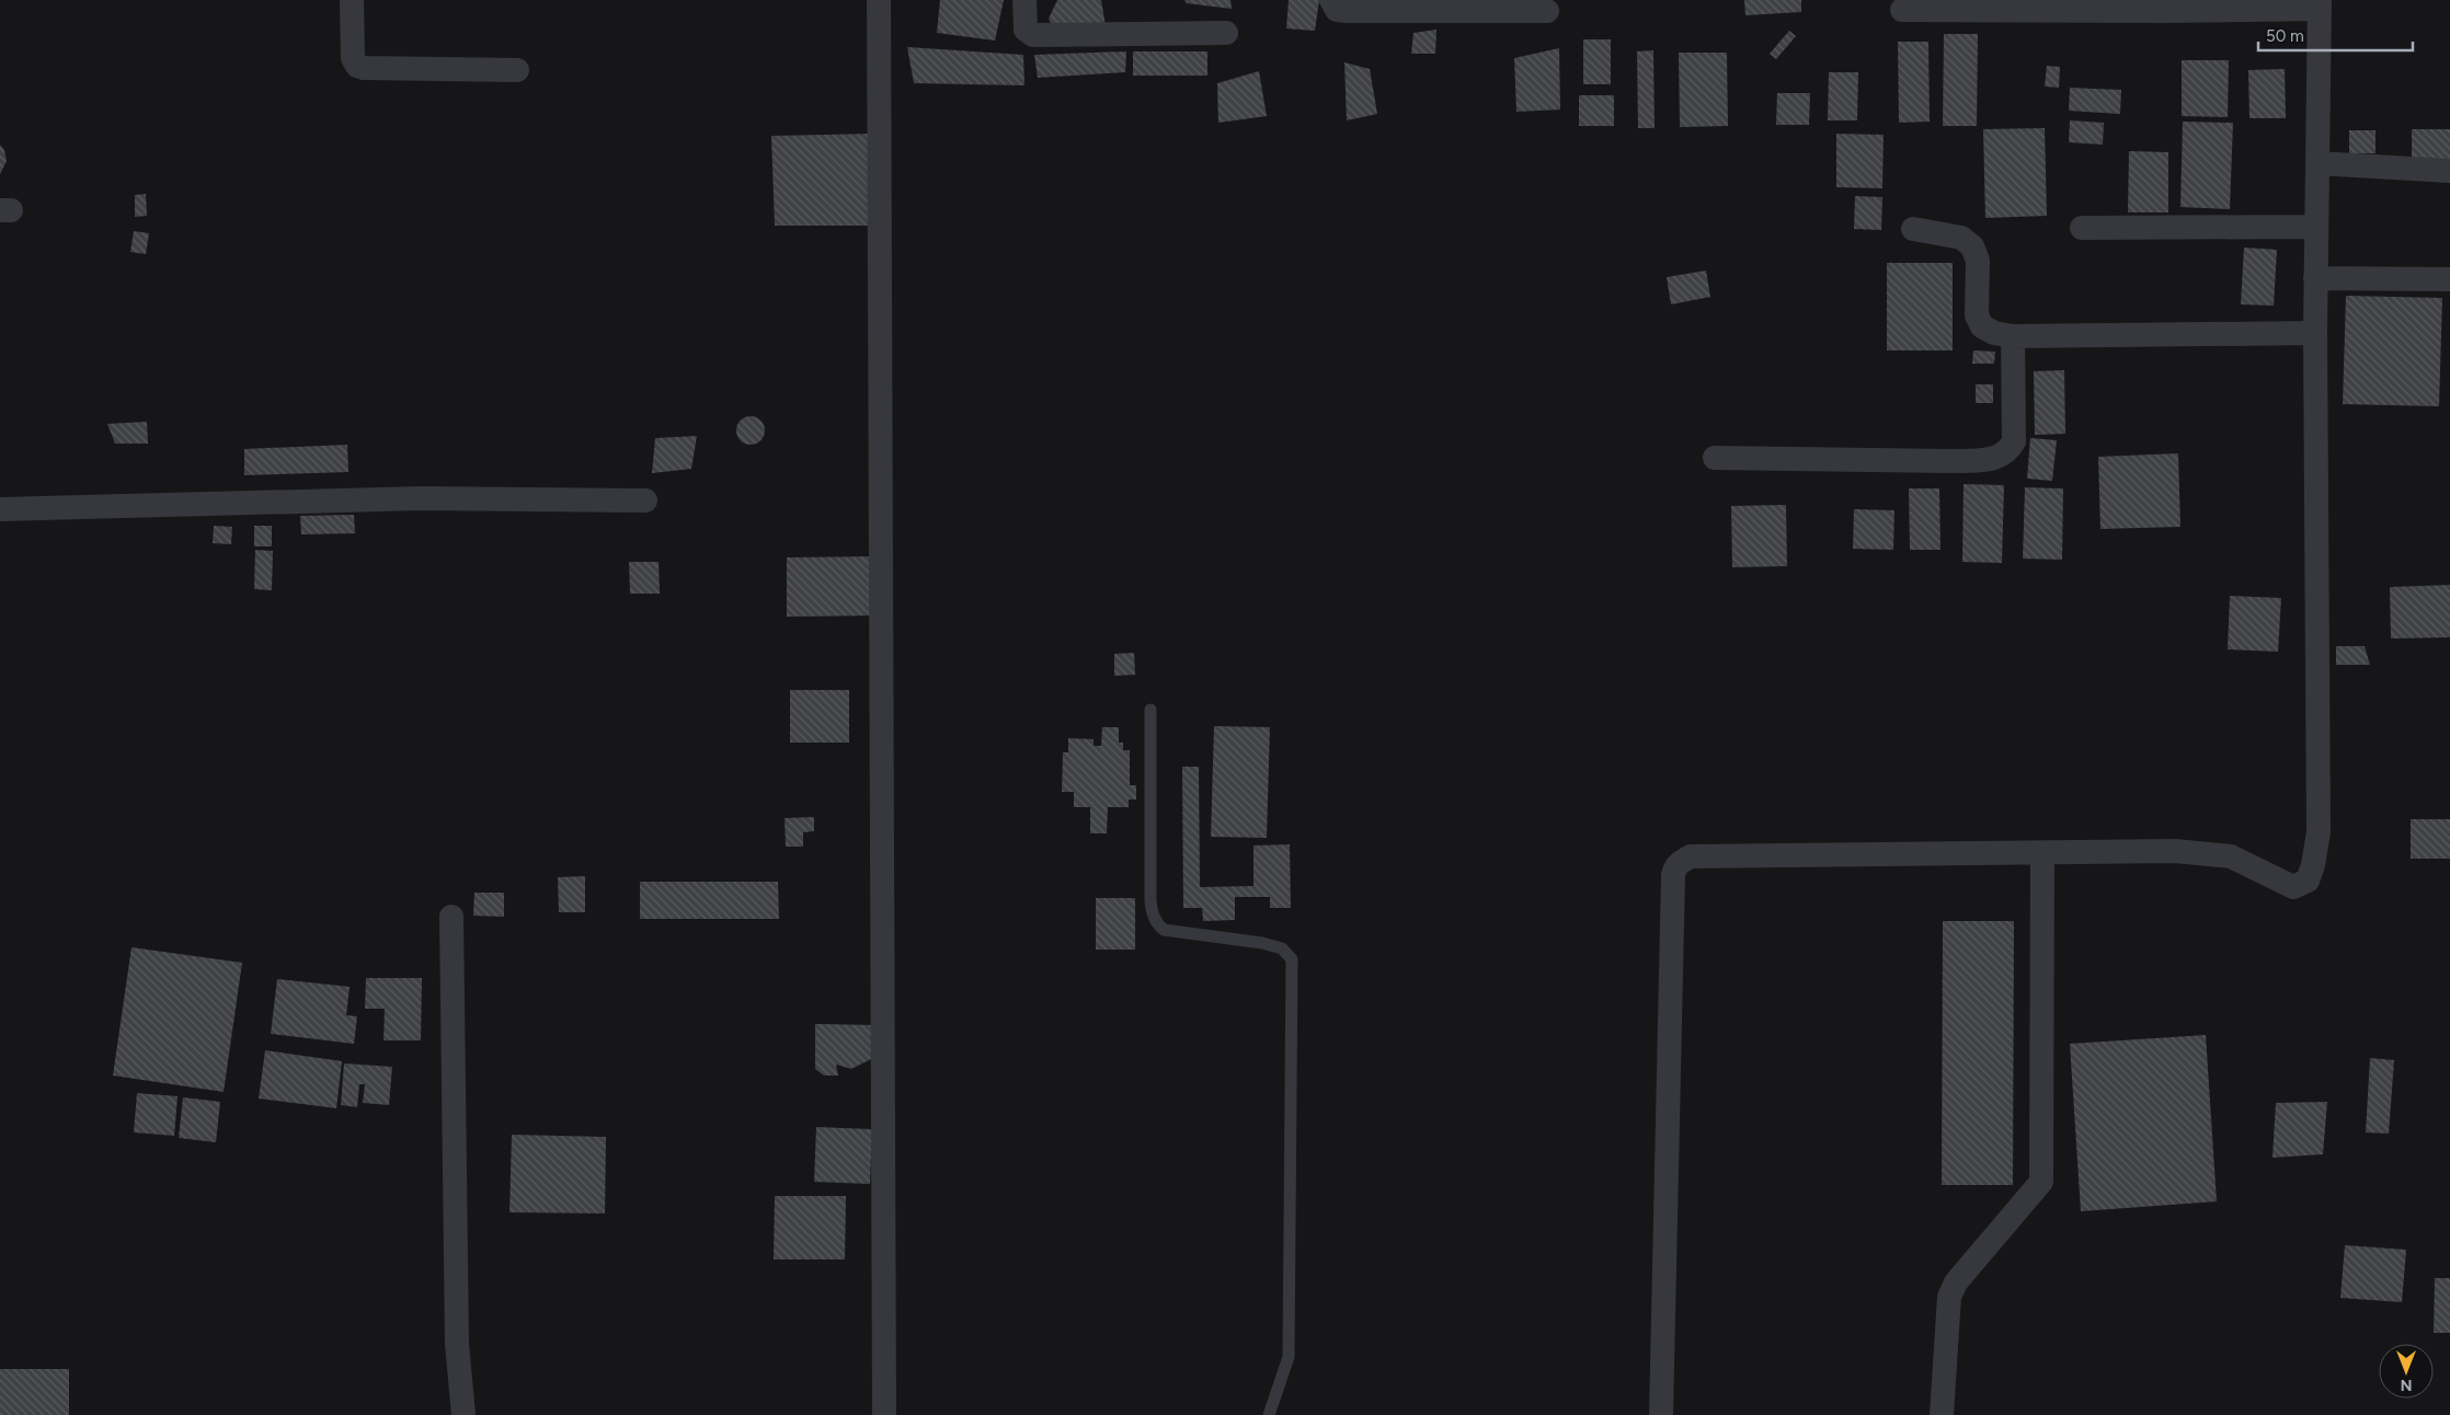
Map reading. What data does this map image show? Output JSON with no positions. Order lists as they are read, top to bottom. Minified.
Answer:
{"scale_bar":"50 m","north":"bottom"}
